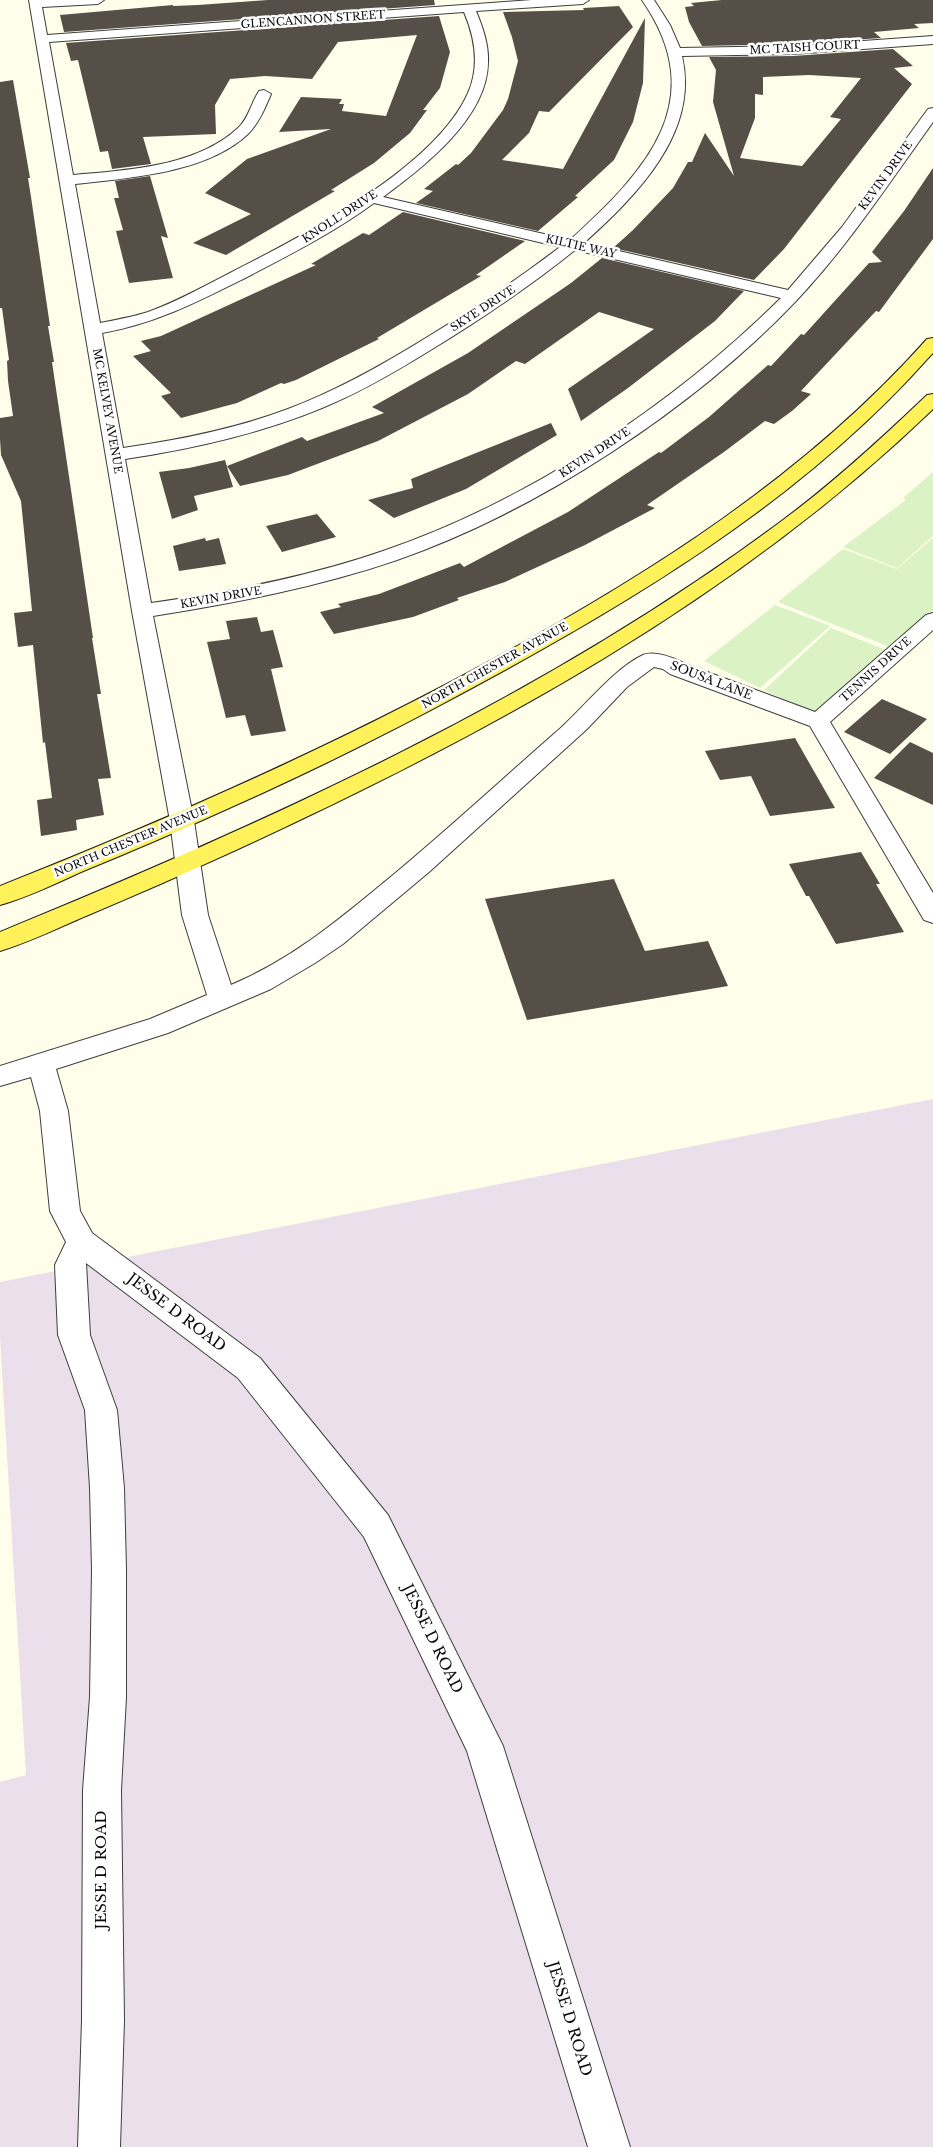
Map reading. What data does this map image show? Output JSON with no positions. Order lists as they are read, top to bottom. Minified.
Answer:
{"streets":{"main road":["NORTH CHESTER AVENUE"],"street":["GLENCANNON STREET","MC TAISH COURT","KEVIN DRIVE","KNOLL DRIVE","KILTIE WAY","SKYE DRIVE","MC KELVEY AVENUE","TENNIS DRIVE","SOUSA LANE","JESSE D ROAD"]},"crossings":[["GLENCANNON STREET","KNOLL DRIVE"],["GLENCANNON STREET","MC KELVEY AVENUE"],["MC TAISH COURT","SKYE DRIVE"],["KEVIN DRIVE","KILTIE WAY"],["KEVIN DRIVE","MC KELVEY AVENUE"],["KNOLL DRIVE","KILTIE WAY"],["KNOLL DRIVE","MC KELVEY AVENUE"],["KILTIE WAY","SKYE DRIVE"],["SKYE DRIVE","MC KELVEY AVENUE"],["MC KELVEY AVENUE","NORTH CHESTER AVENUE"],["TENNIS DRIVE","SOUSA LANE"],["SOUSA LANE","JESSE D ROAD"]]}
